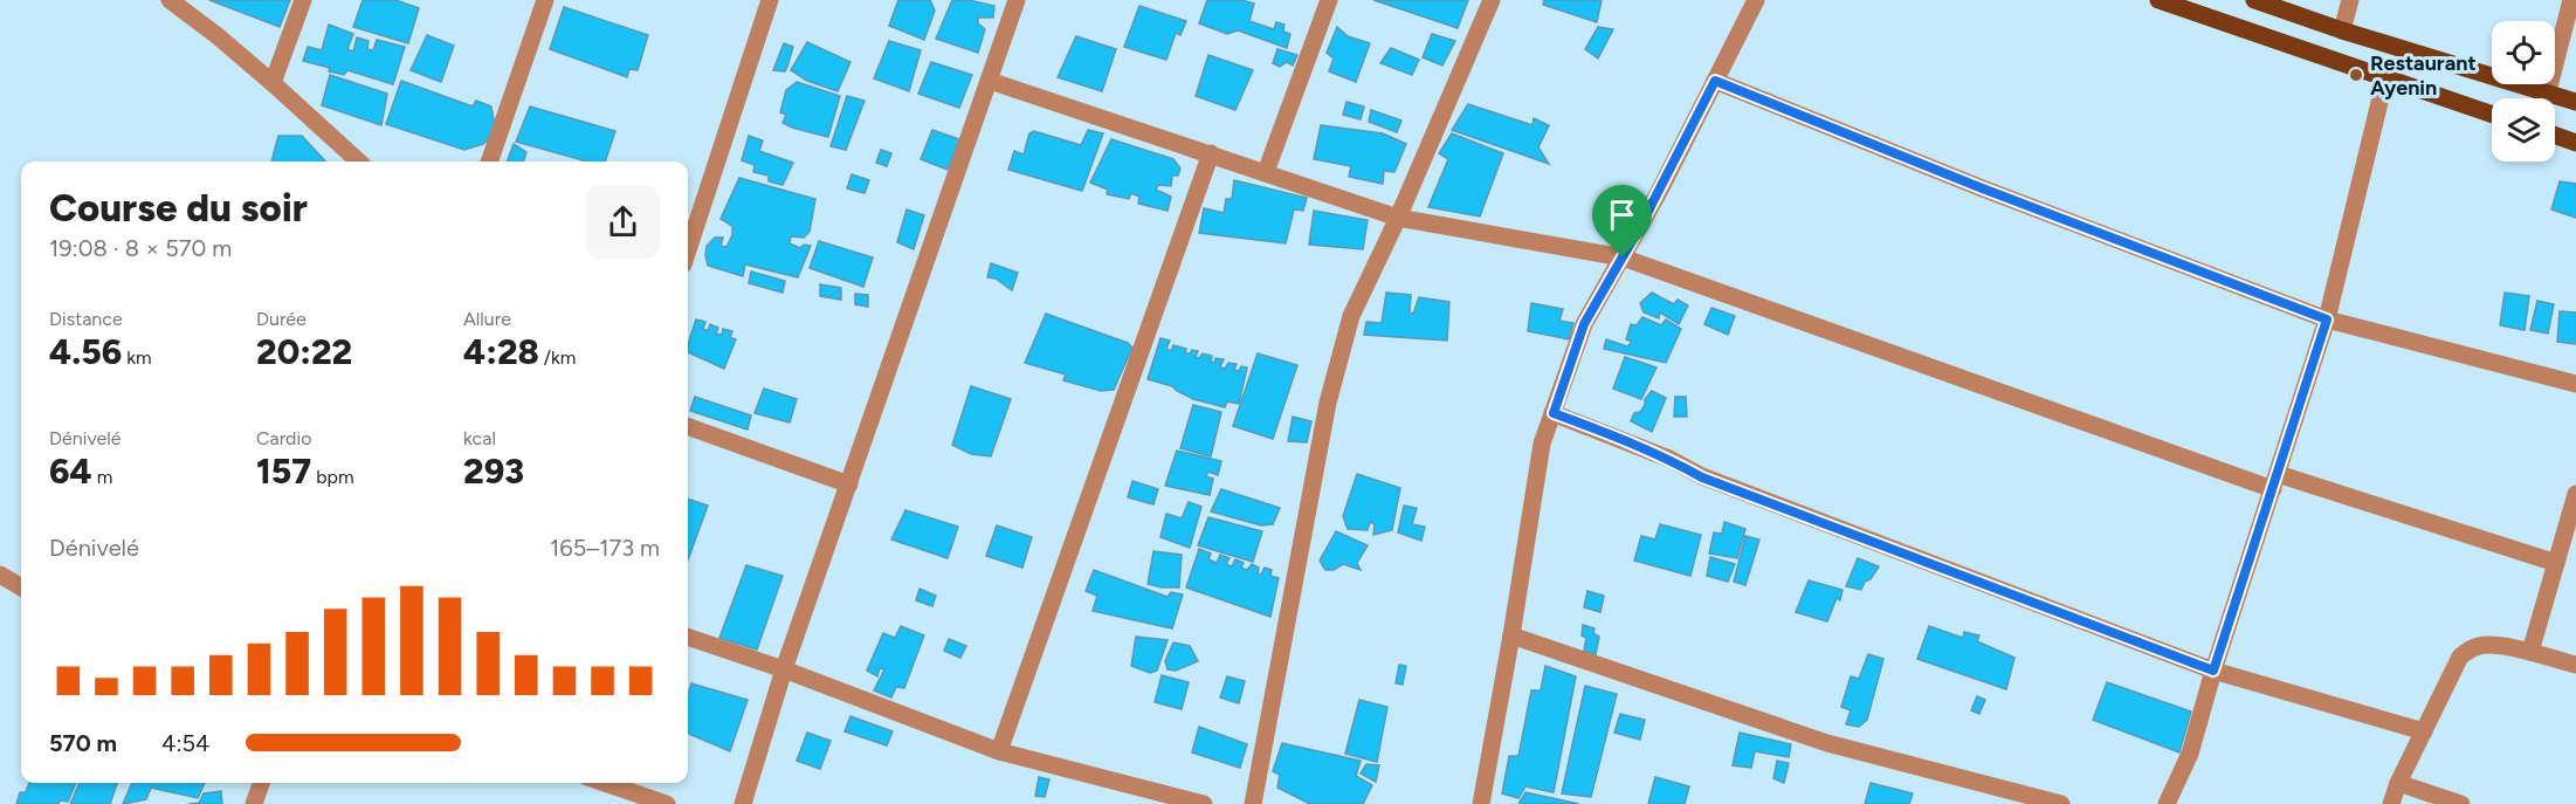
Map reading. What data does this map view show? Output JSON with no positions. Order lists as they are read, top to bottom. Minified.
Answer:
{"places":["Restaurant Ayenin"],"page":{"heading":["Course du soir","19:08 · 8 × 570 m"],"stats":[["Distance","4.56 km"],["Durée","20:22"],["Allure","4:28 /km"],["Dénivelé","64 m"],["Cardio","157 bpm"],["kcal","293"]],"chart":["Dénivelé","165–173 m"],"list":[{"name":"570 m","note":"4:54"}]}}
